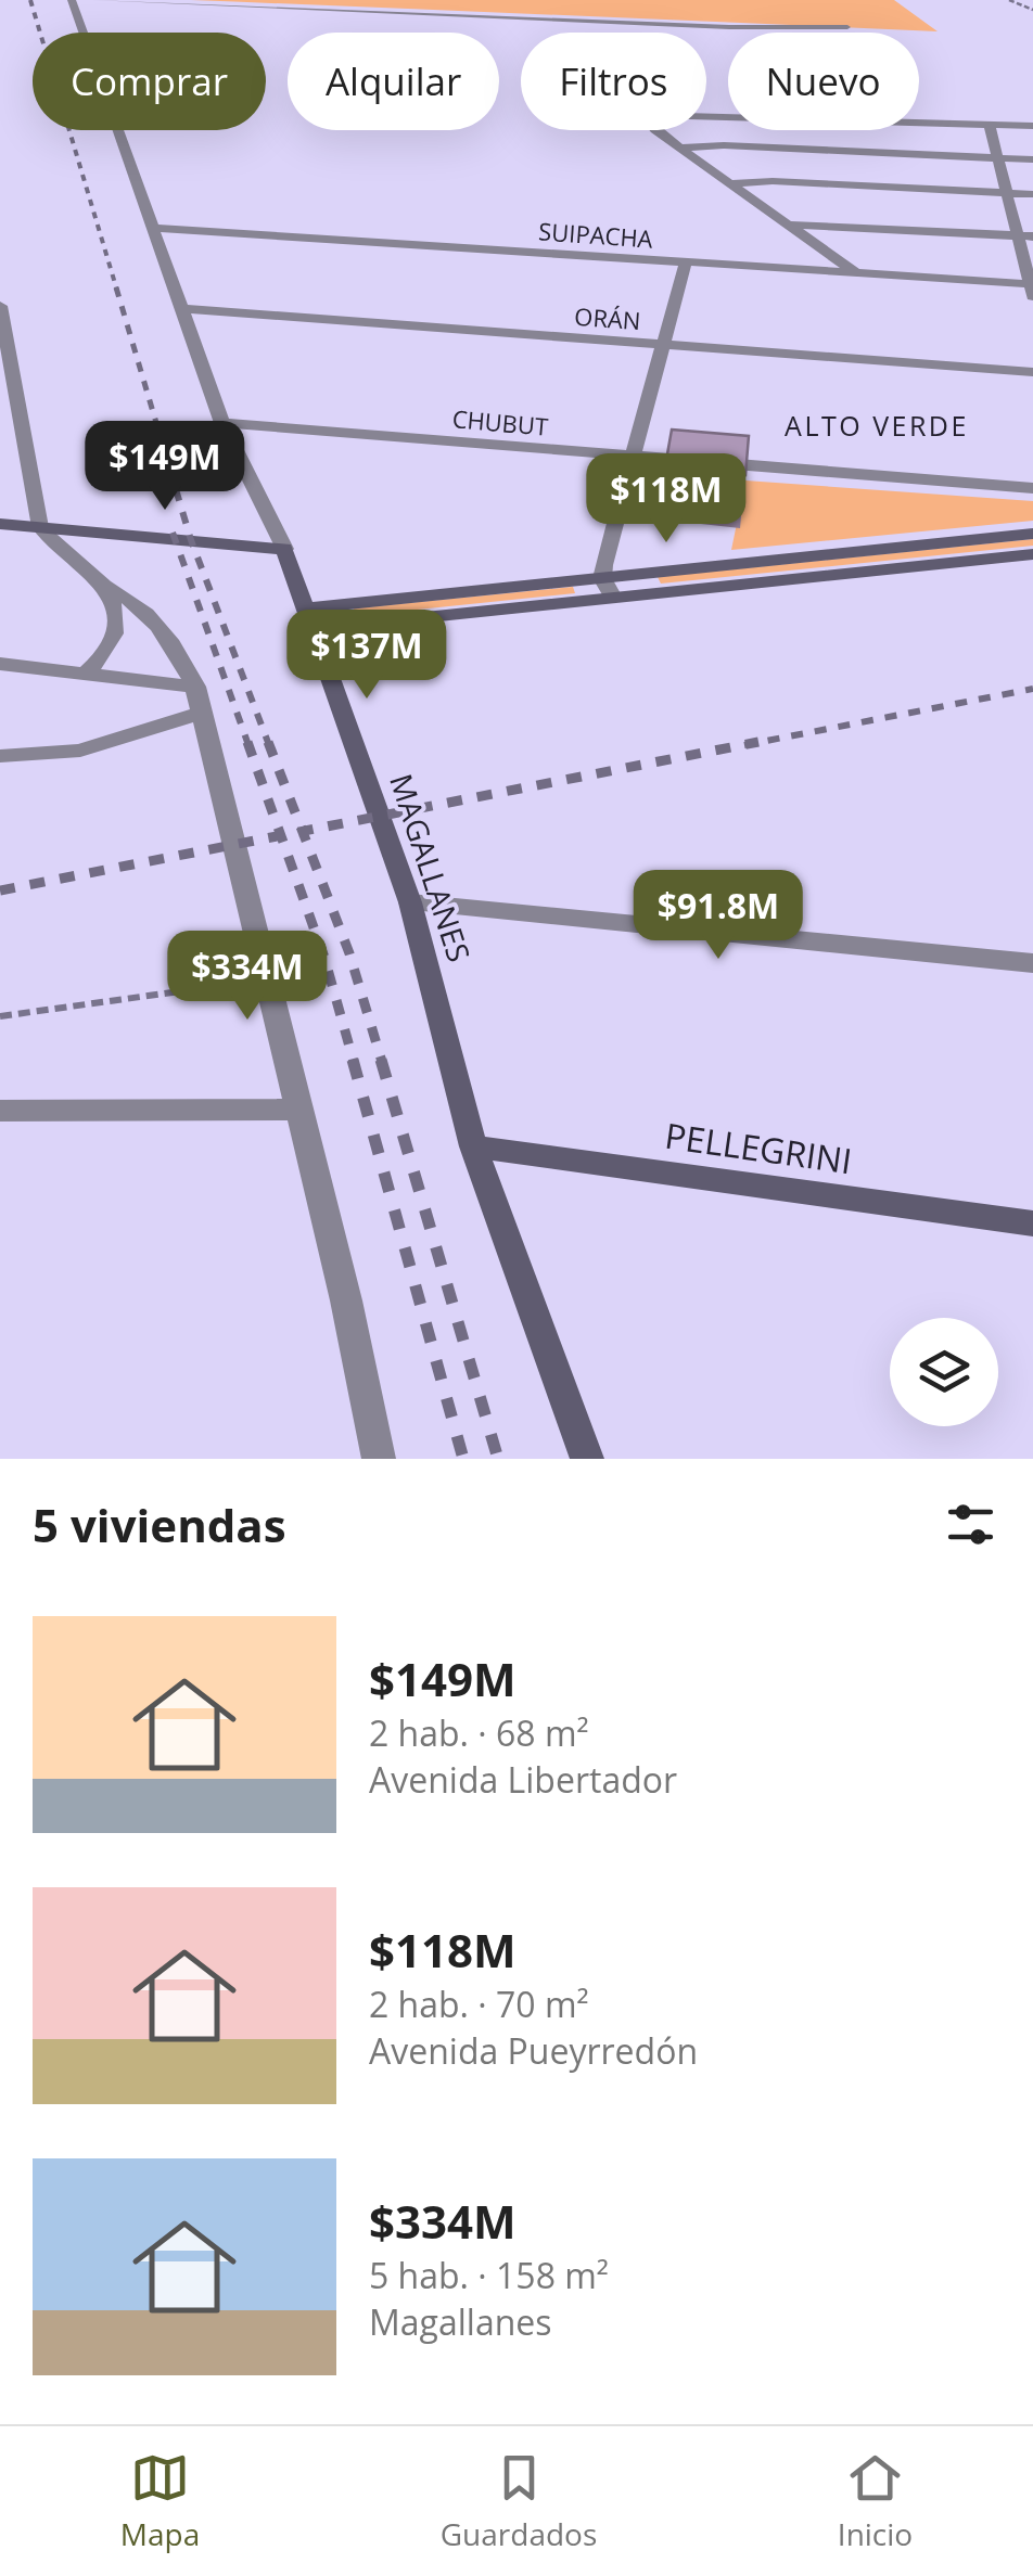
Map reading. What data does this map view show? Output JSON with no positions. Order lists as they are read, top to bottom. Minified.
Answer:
{"streets":{"street":["SUIPACHA","ORÁN","CHUBUT","MAGALLANES","PELLEGRINI"]},"crossings":[["SUIPACHA","MAGALLANES"],["ORÁN","MAGALLANES"],["CHUBUT","MAGALLANES"],["MAGALLANES","PELLEGRINI"]],"districts":["ALTO VERDE"],"page":{"chip":["Comprar","Alquilar","Filtros","Nuevo"],"price":["$149M","$118M","$137M","$91.8M","$334M"],"heading":"5 viviendas","list":[{"name":"$149M","note":"2 hab. · 68 m² · Avenida Libertador"},{"name":"$118M","note":"2 hab. · 70 m² · Avenida Pueyrredón"},{"name":"$334M","note":"5 hab. · 158 m² · Magallanes"}],"tabs":["Mapa","Guardados","Inicio"]}}
